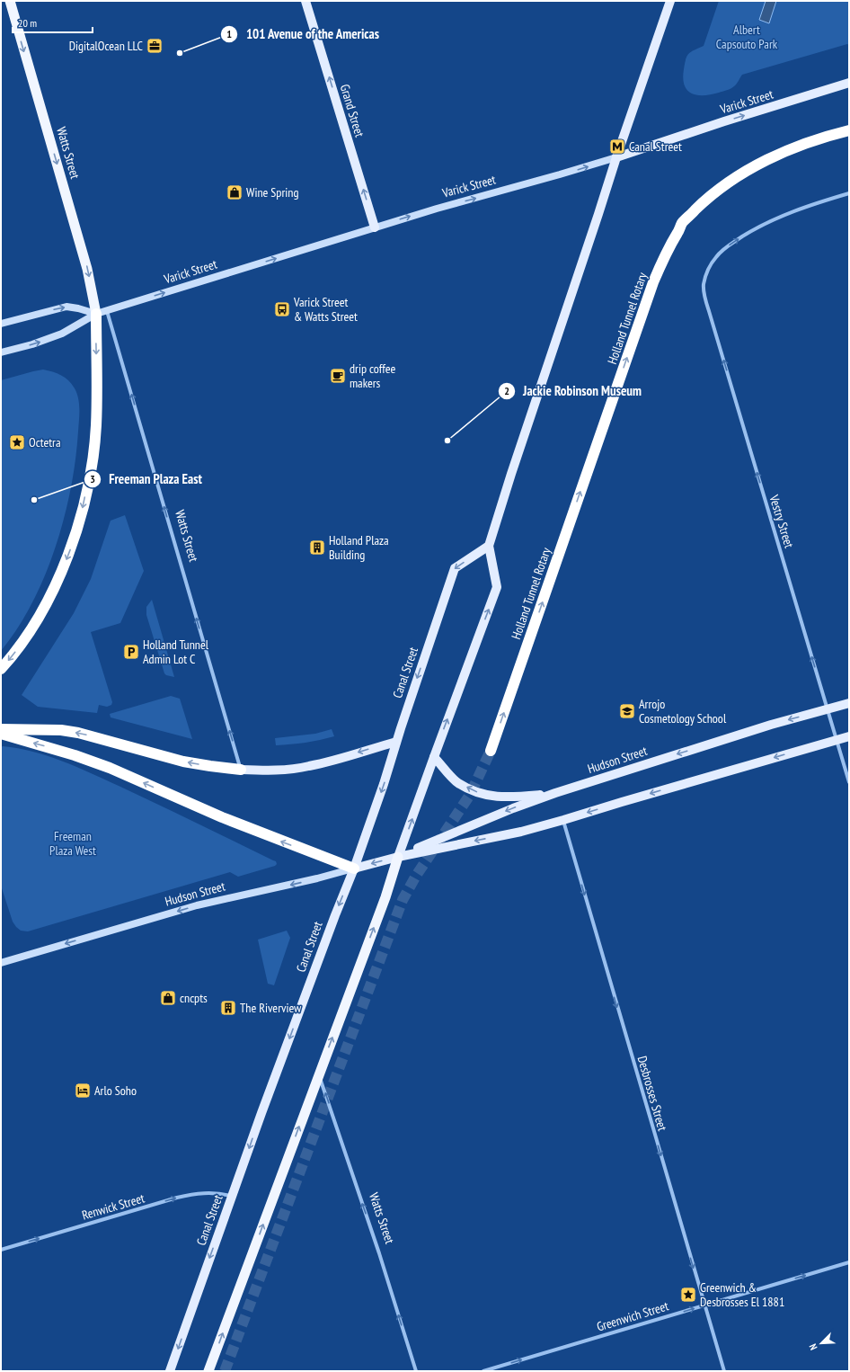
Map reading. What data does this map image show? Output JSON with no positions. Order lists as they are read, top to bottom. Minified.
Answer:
{"streets":{"highway":["Watts Street","Holland Tunnel Rotary"],"main road":["Varick Street","Grand Street","Canal Street","Hudson Street"],"street":["Vestry Street","Desbrosses Street","Renwick Street","Greenwich Street"]},"crossings":[["Varick Street","Grand Street"],["Varick Street","Watts Street"],["Vestry Street","Hudson Street"],["Canal Street","Hudson Street"],["Canal Street","Renwick Street"],["Hudson Street","Desbrosses Street"],["Desbrosses Street","Greenwich Street"]],"one_way":["Varick Street","Grand Street","Holland Tunnel Rotary","Vestry Street","Hudson Street","Desbrosses Street","Renwick Street","Greenwich Street"],"parks":["Albert Capsouto Park","Freeman Plaza West"],"places":{"office":["DigitalOcean LLC"],"other":["101 Avenue of the Americas","Jackie Robinson Museum","Freeman Plaza East"],"metro station":["Canal Street"],"shop":["Wine Spring","cncpts"],"bus stop":["Varick Street & Watts Street"],"cafe":["drip coffee makers"],"place":["Octetra","Greenwich & Desbrosses El 1881"],"building":["Holland Plaza Building","The Riverview"],"parking":["Holland Tunnel Admin Lot C"],"school or university":["Arrojo Cosmetology School"],"hotel":["Arlo Soho"]},"scale_bar":"20 m","north":"bottom left"}
